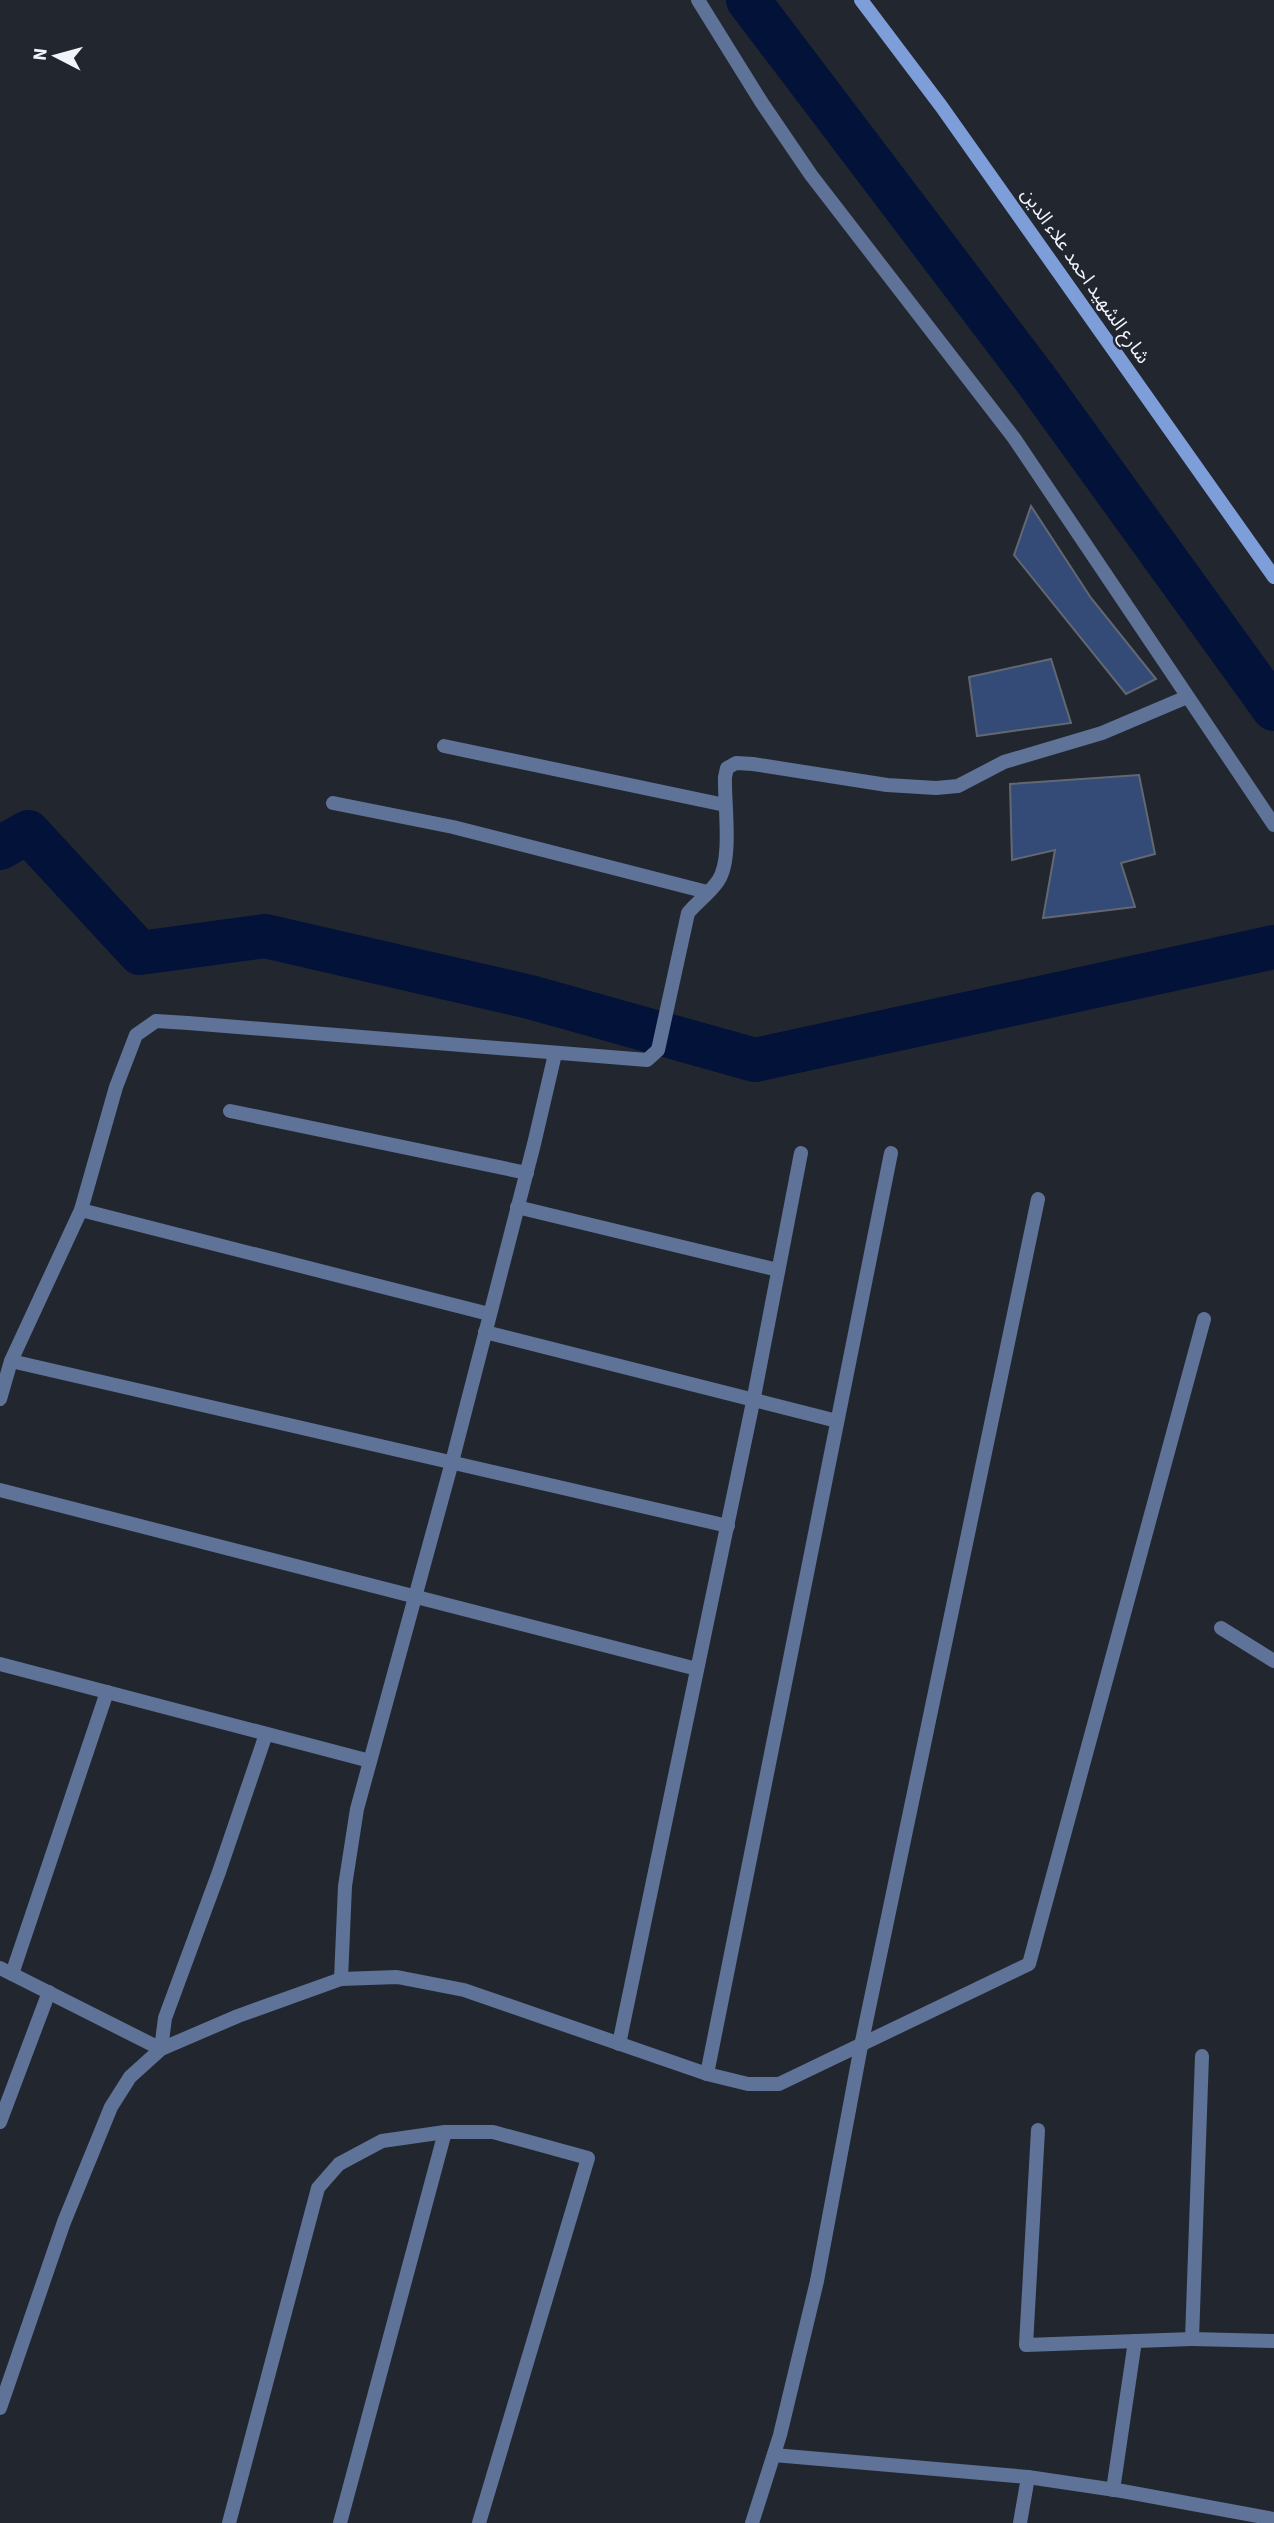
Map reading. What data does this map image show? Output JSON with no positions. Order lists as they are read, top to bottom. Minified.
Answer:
{"streets":{"main road":["شارع الشهيد احمد علاء الدين"]},"north":"left"}
